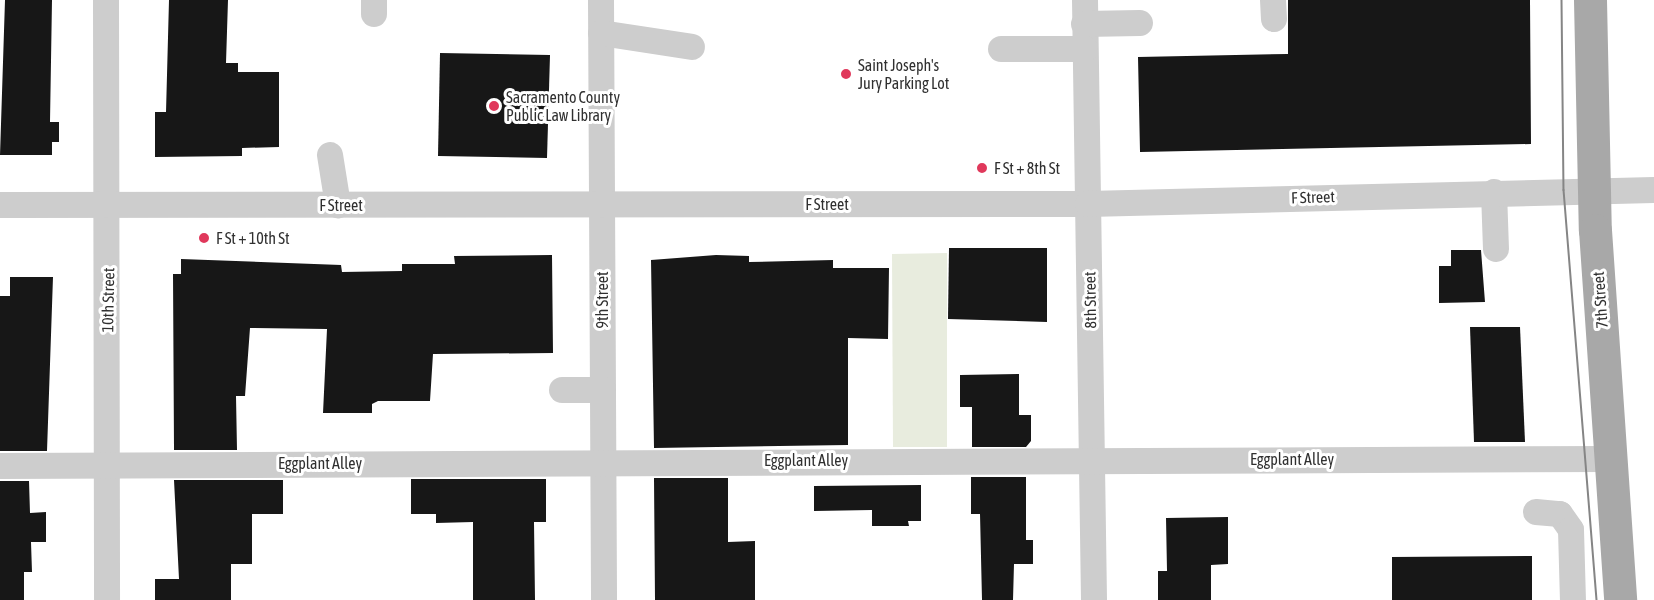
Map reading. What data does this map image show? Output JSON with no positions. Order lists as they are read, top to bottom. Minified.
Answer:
{"streets":{"main road":["7th Street"],"street":["F Street","10th Street","9th Street","8th Street","Eggplant Alley"]},"crossings":[["F Street","10th Street"],["F Street","9th Street"],["F Street","8th Street"],["F Street","7th Street"],["10th Street","Eggplant Alley"],["9th Street","Eggplant Alley"],["8th Street","Eggplant Alley"],["7th Street","Eggplant Alley"]],"places":["Saint Joseph's Jury Parking Lot","Sacramento County Public Law Library","F St + 8th St","F St + 10th St"]}
